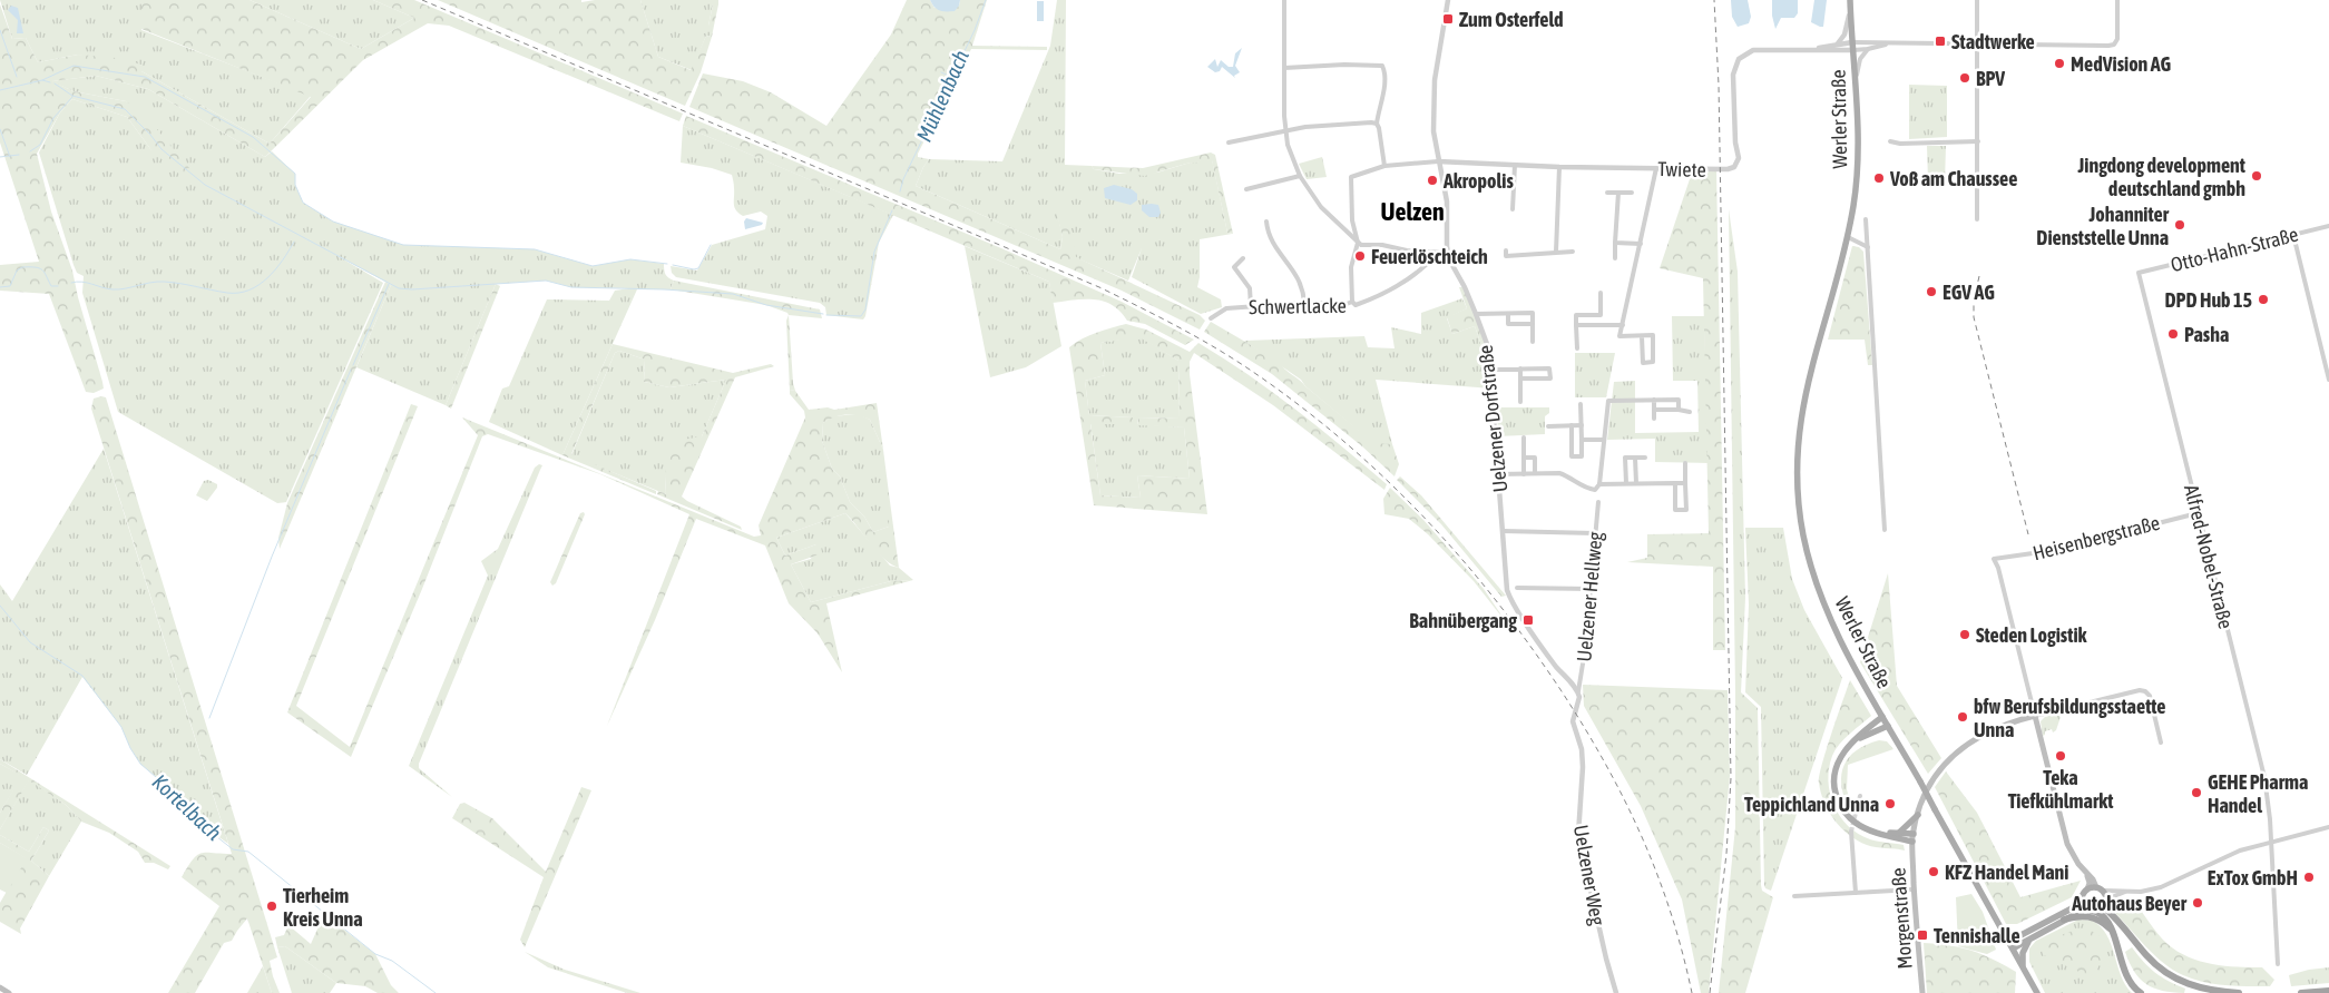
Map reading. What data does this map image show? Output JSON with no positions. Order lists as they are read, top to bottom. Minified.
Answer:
{"streets":{"main road":["Werler Straße","Morgenstraße"],"street":["Twiete","Otto-Hahn-Straße","Schwertlacke","Uelzener Dorfstraße","Heisenbergstraße","Alfred-Nobel-Straße","Uelzener Hellweg","Uelzener Weg"]},"crossings":[["Werler Straße","Twiete"],["Twiete","Uelzener Dorfstraße"],["Otto-Hahn-Straße","Alfred-Nobel-Straße"],["Uelzener Dorfstraße","Uelzener Hellweg"],["Uelzener Dorfstraße","Uelzener Weg"],["Heisenbergstraße","Alfred-Nobel-Straße"],["Heisenbergstraße","Morgenstraße"],["Uelzener Hellweg","Uelzener Weg"]],"districts":["Uelzen"],"water":["Mühlenbach","Kortelbach"],"places":{"transit":["Zum Osterfeld","Stadtwerke","Bahnübergang","Tennishalle"],"other":["MedVision AG","BPV","Jingdong development deutschland gmbh","Voß am Chaussee","Akropolis","Johanniter Dienststelle Unna","Feuerlöschteich","EGV AG","DPD Hub 15","Pasha","Steden Logistik","bfw Berufsbildungsstaette Unna","Teka Tiefkühlmarkt","GEHE Pharma Handel","Teppichland Unna","KFZ Handel Mani","ExTox GmbH","Autohaus Beyer","Tierheim Kreis Unna"]}}
